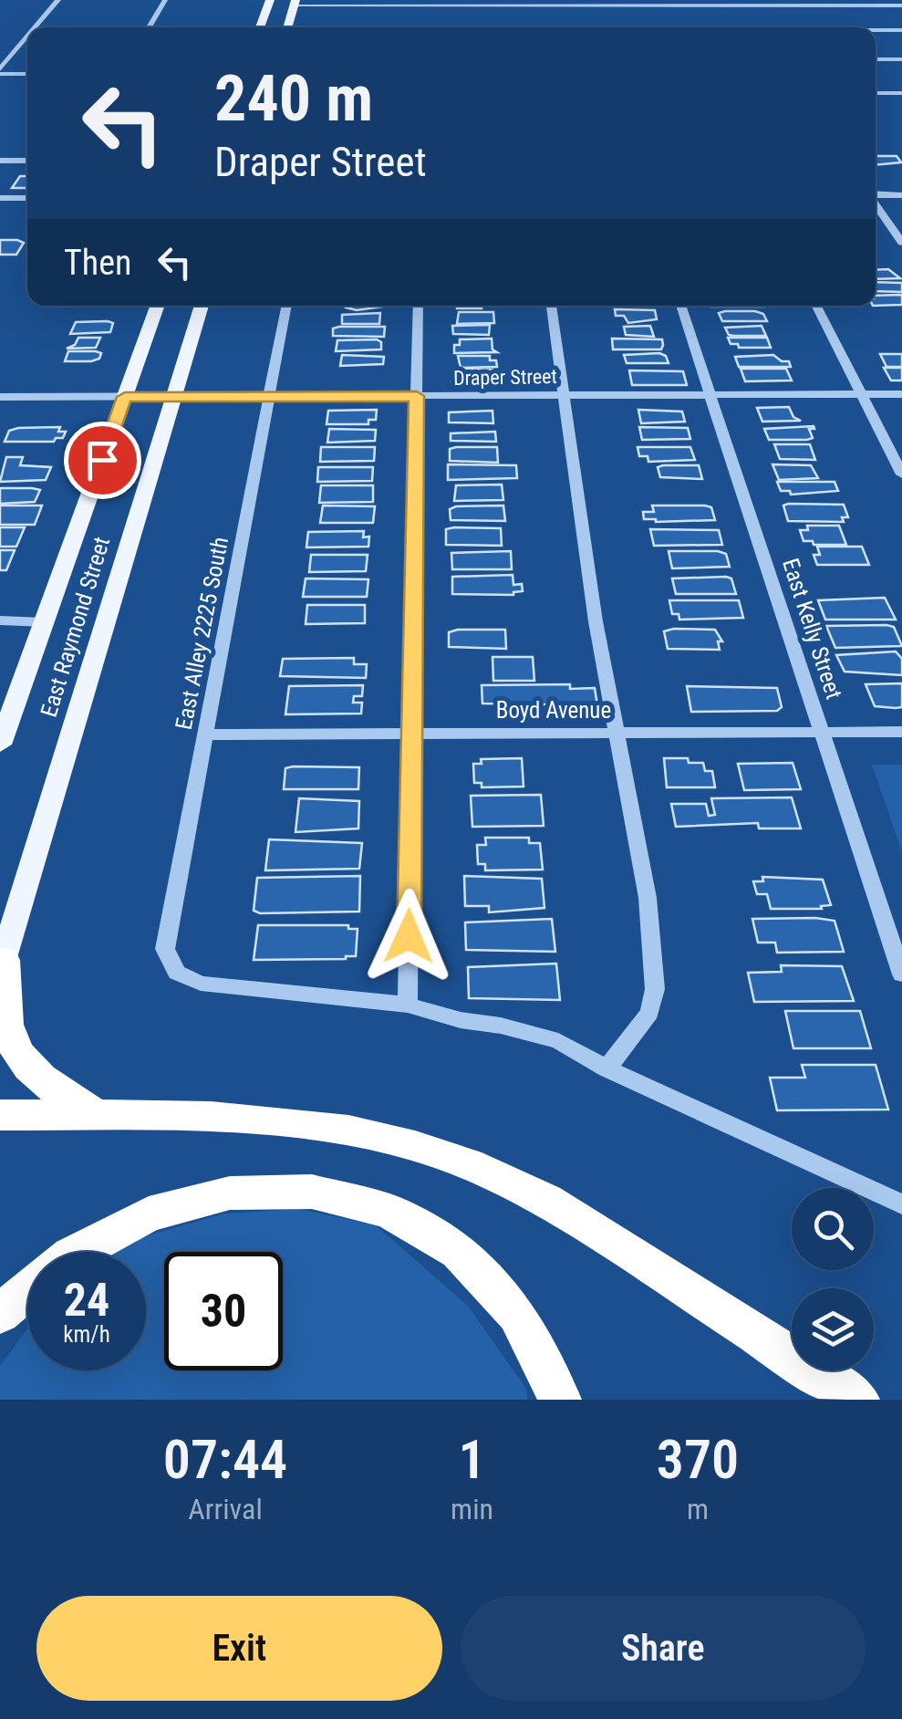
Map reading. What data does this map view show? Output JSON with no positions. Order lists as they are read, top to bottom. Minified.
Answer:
{"streets":{"main road":["East Raymond Street"],"street":["Draper Street","East Kelly Street","East Alley 2225 South","Boyd Avenue"]},"crossings":[["Draper Street","East Raymond Street"],["Draper Street","East Kelly Street"],["Draper Street","East Alley 2225 South"],["East Kelly Street","Boyd Avenue"],["East Alley 2225 South","Boyd Avenue"]],"page":{"turn":["240 m","Draper Street"],"then":"Then","speed":"24 km/h","limit":"30","eta":["07:44","Arrival","1","min","370","m"],"buttons":["Exit","Share"]}}
